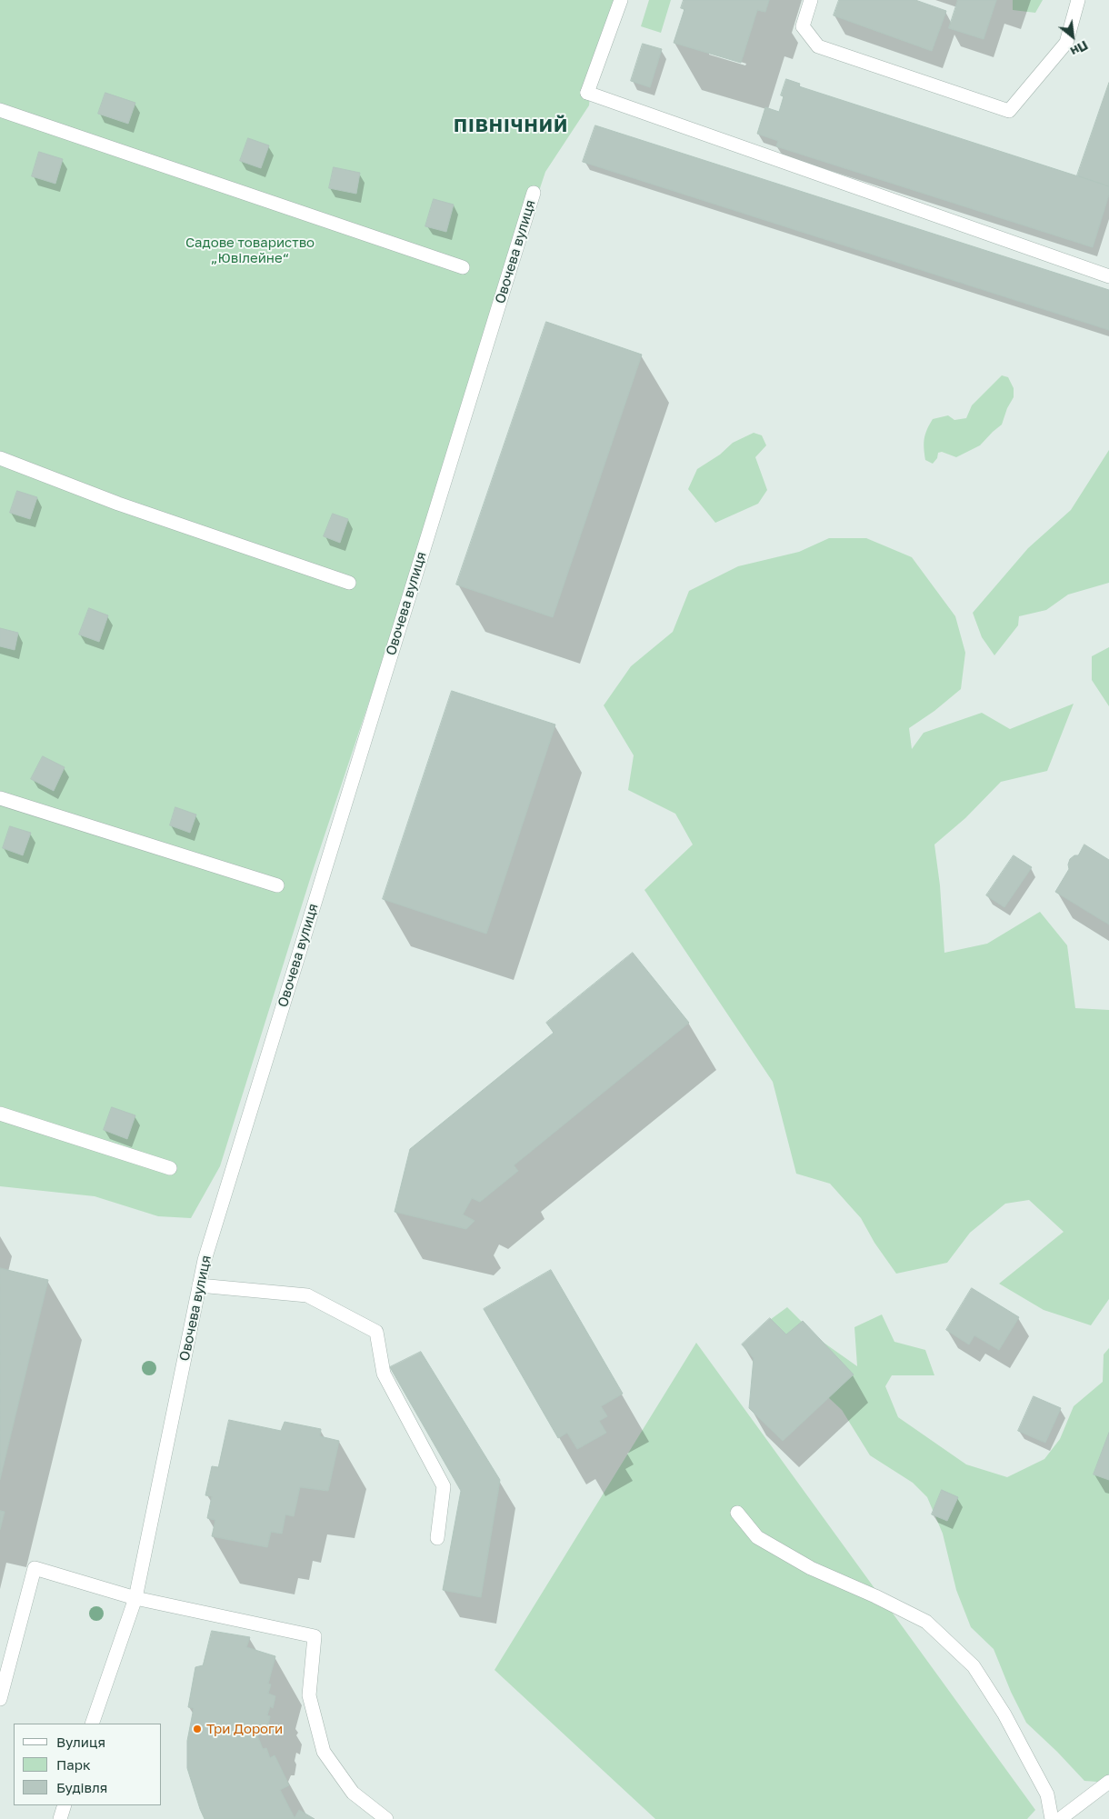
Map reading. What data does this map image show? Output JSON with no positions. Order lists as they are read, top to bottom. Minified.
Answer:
{"streets":{"street":["Овочева вулиця"]},"districts":["ПІВНІЧНИЙ"],"parks":["Садове товариство „Ювілейне“"],"places":["Три Дороги"],"legend":["Вулиця","Парк","Будівля"],"north":"bottom right"}
